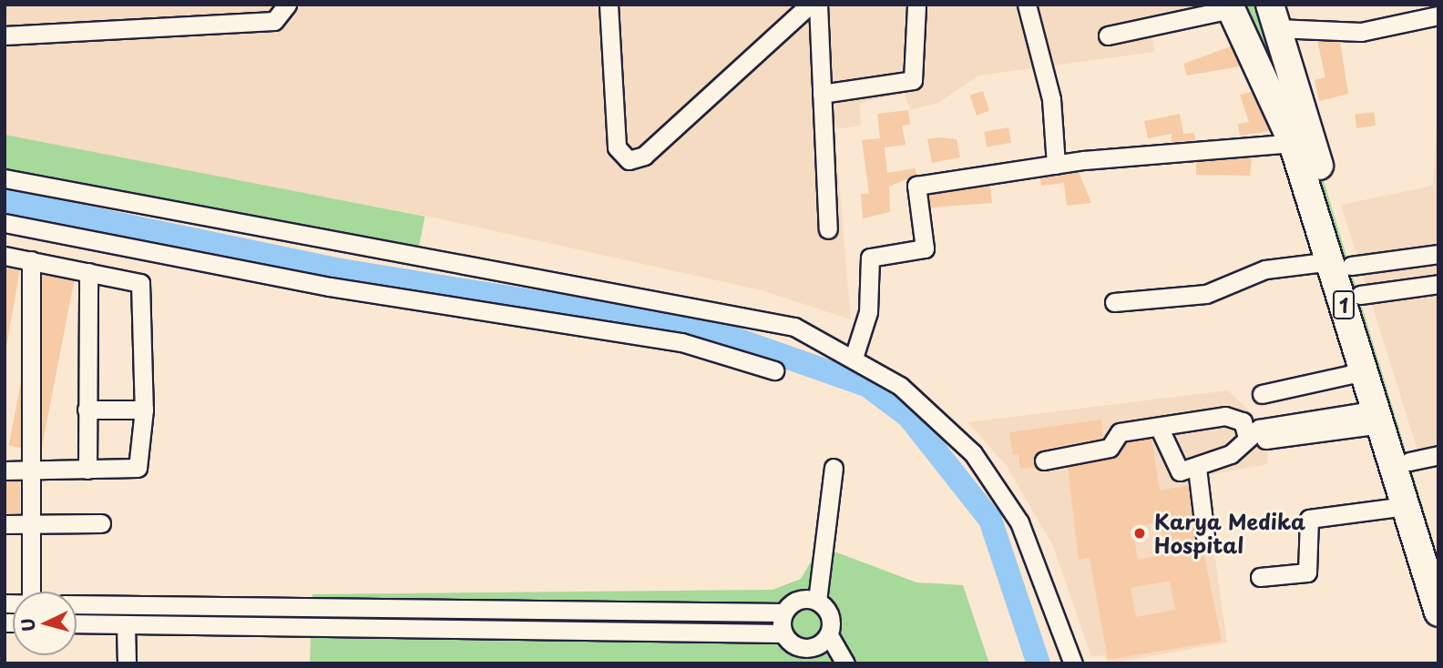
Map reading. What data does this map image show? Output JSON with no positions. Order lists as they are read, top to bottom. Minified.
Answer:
{"streets":{"highway":["1"]},"places":["Karya Medika Hospital"],"north":"left"}
